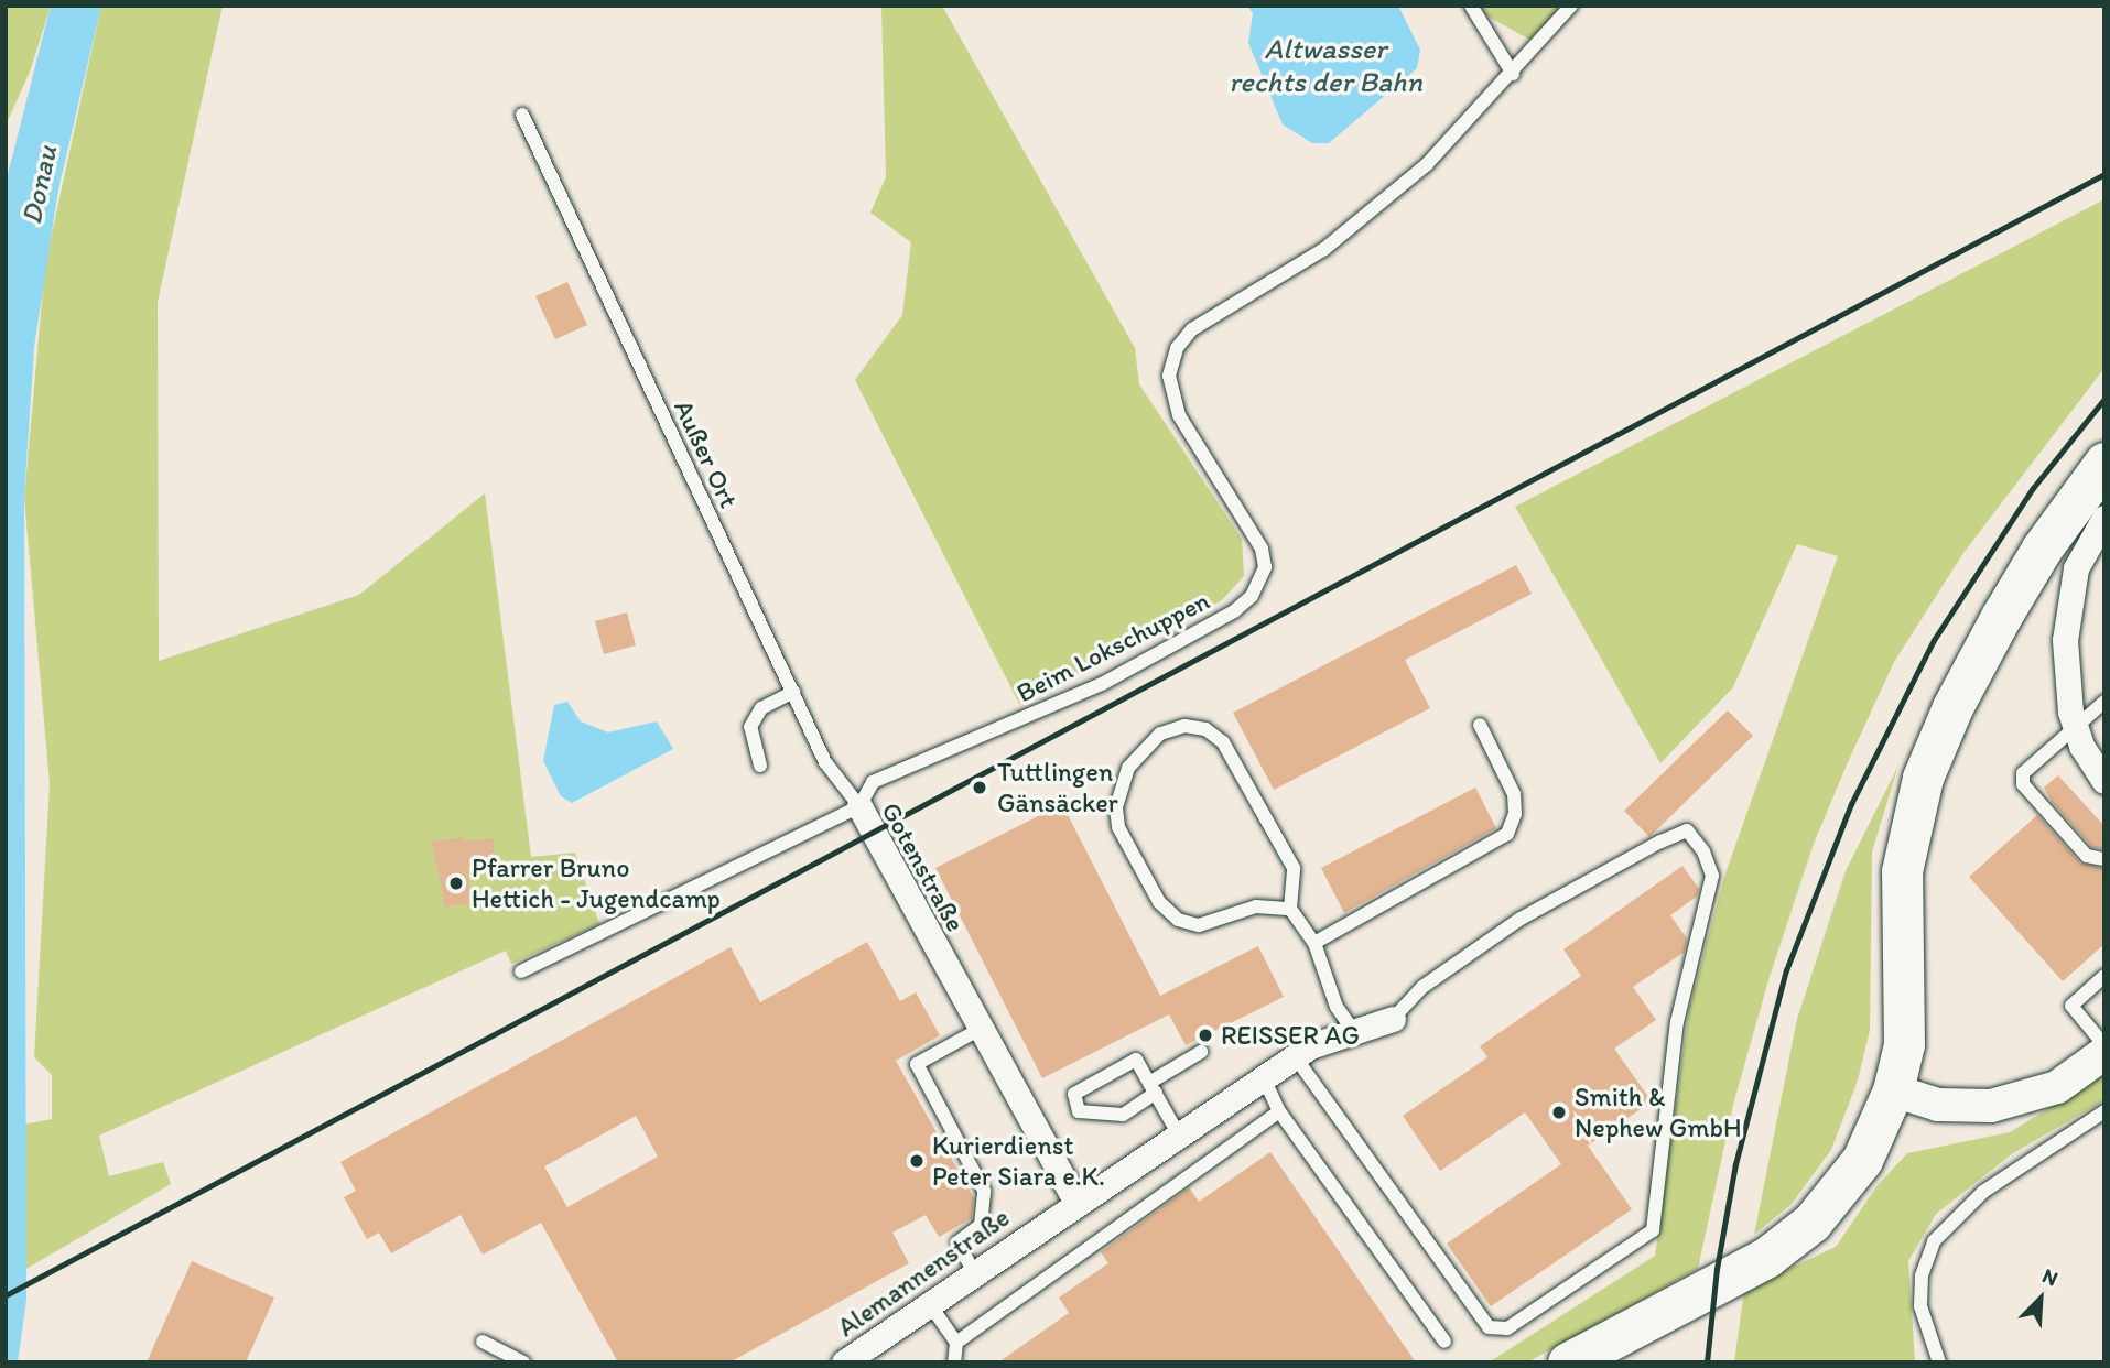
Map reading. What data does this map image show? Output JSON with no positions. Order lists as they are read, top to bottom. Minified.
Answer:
{"streets":{"street":["Gotenstraße","Alemannenstraße"],"lane":["Außer Ort","Beim Lokschuppen"]},"crossings":[["Außer Ort","Beim Lokschuppen"],["Außer Ort","Gotenstraße"],["Beim Lokschuppen","Gotenstraße"],["Gotenstraße","Alemannenstraße"]],"water":["Altwasser rechts der Bahn","Donau"],"places":["Tuttlingen Gänsäcker","Pfarrer Bruno Hettich - Jugendcamp","REISSER AG","Smith & Nephew GmbH","Kurierdienst Peter Siara e.K."],"north":"top right"}
